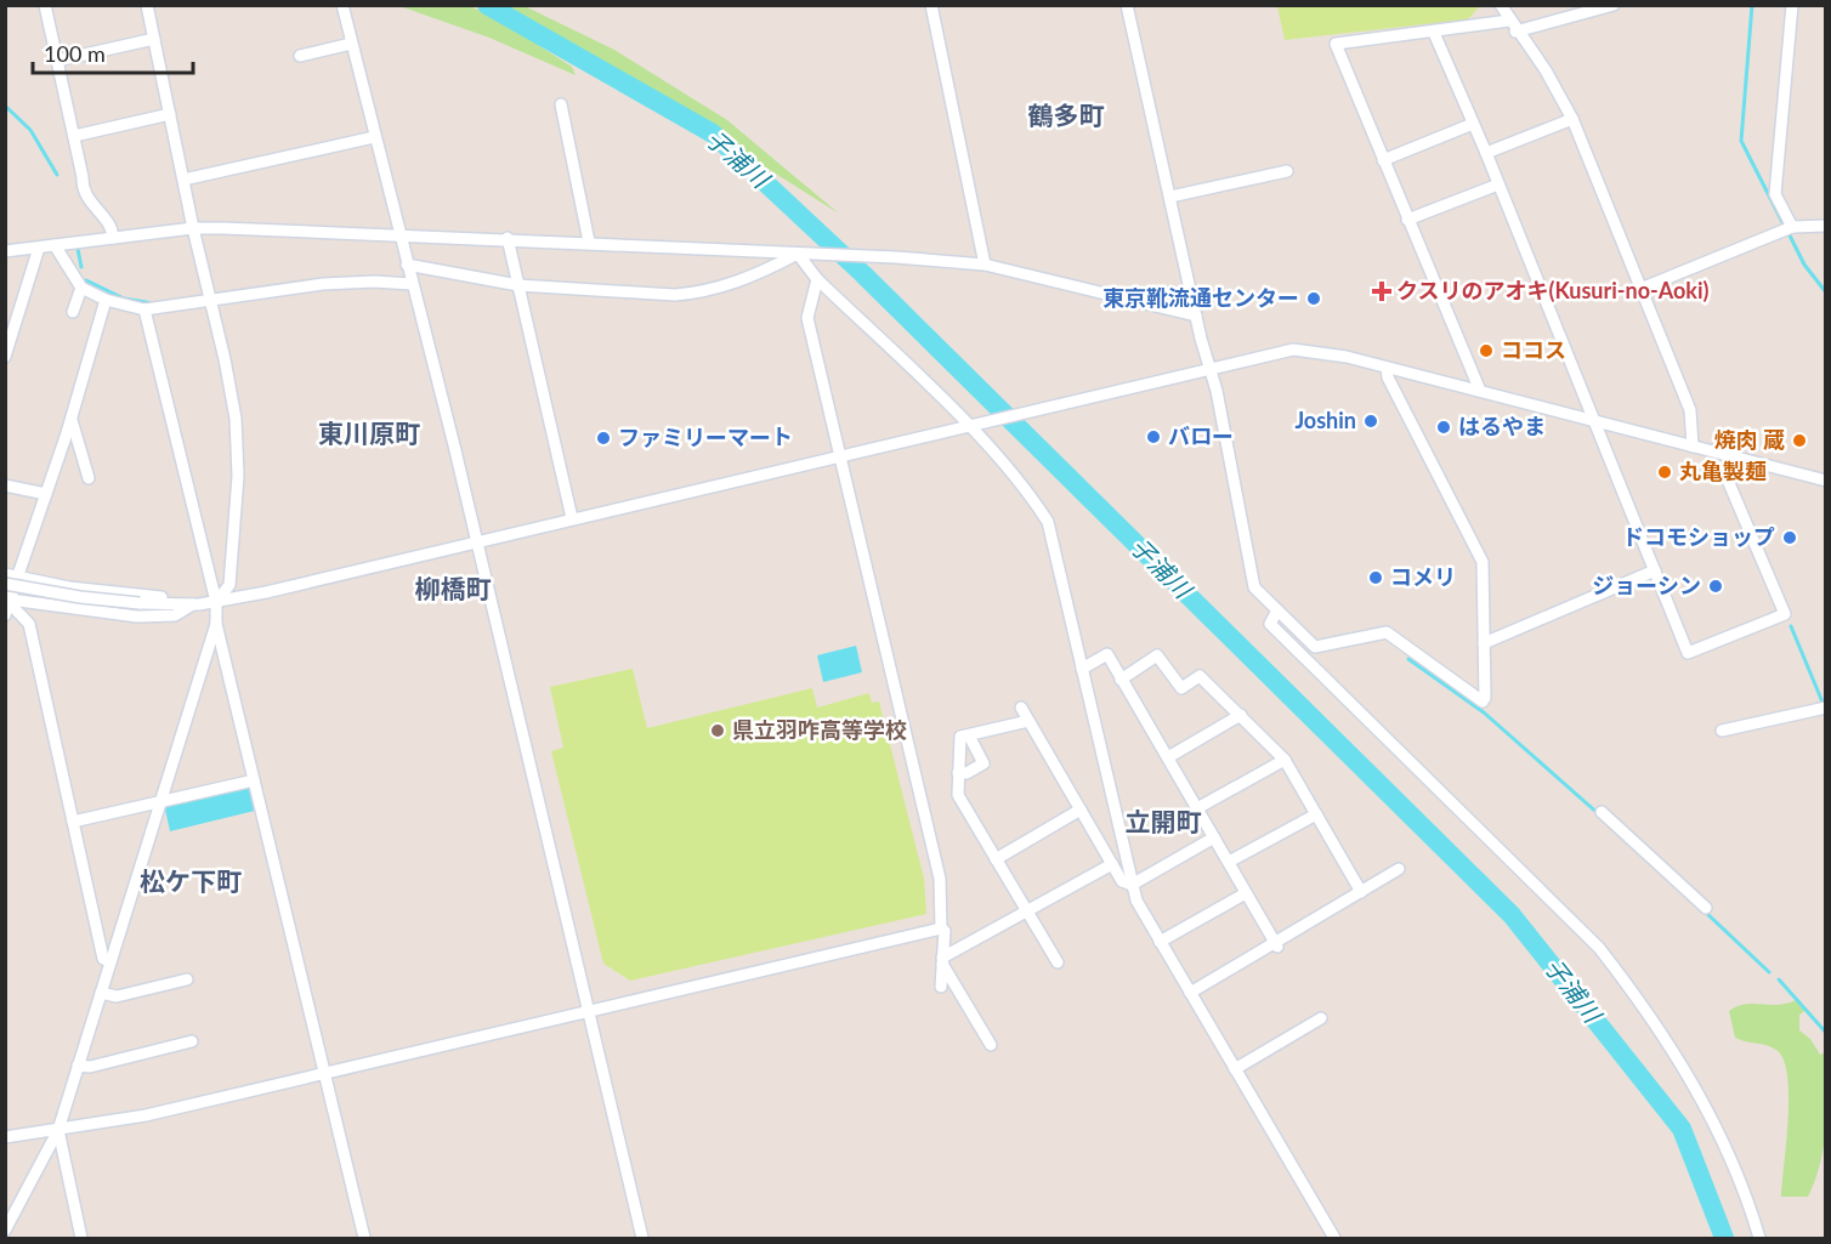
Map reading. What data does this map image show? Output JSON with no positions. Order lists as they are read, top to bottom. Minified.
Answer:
{"districts":["鶴多町","東川原町","柳橋町","立開町","松ケ下町"],"water":["子浦川"],"places":{"health":["クスリのアオキ(Kusuri-no-Aoki)"],"other":["東京靴流通センター","ココス","Joshin","はるやま","バロー","ファミリーマート","焼肉 蔵","丸亀製麺","ドコモショップ","コメリ","ジョーシン","県立羽咋高等学校"]},"scale_bar":"100 m"}
